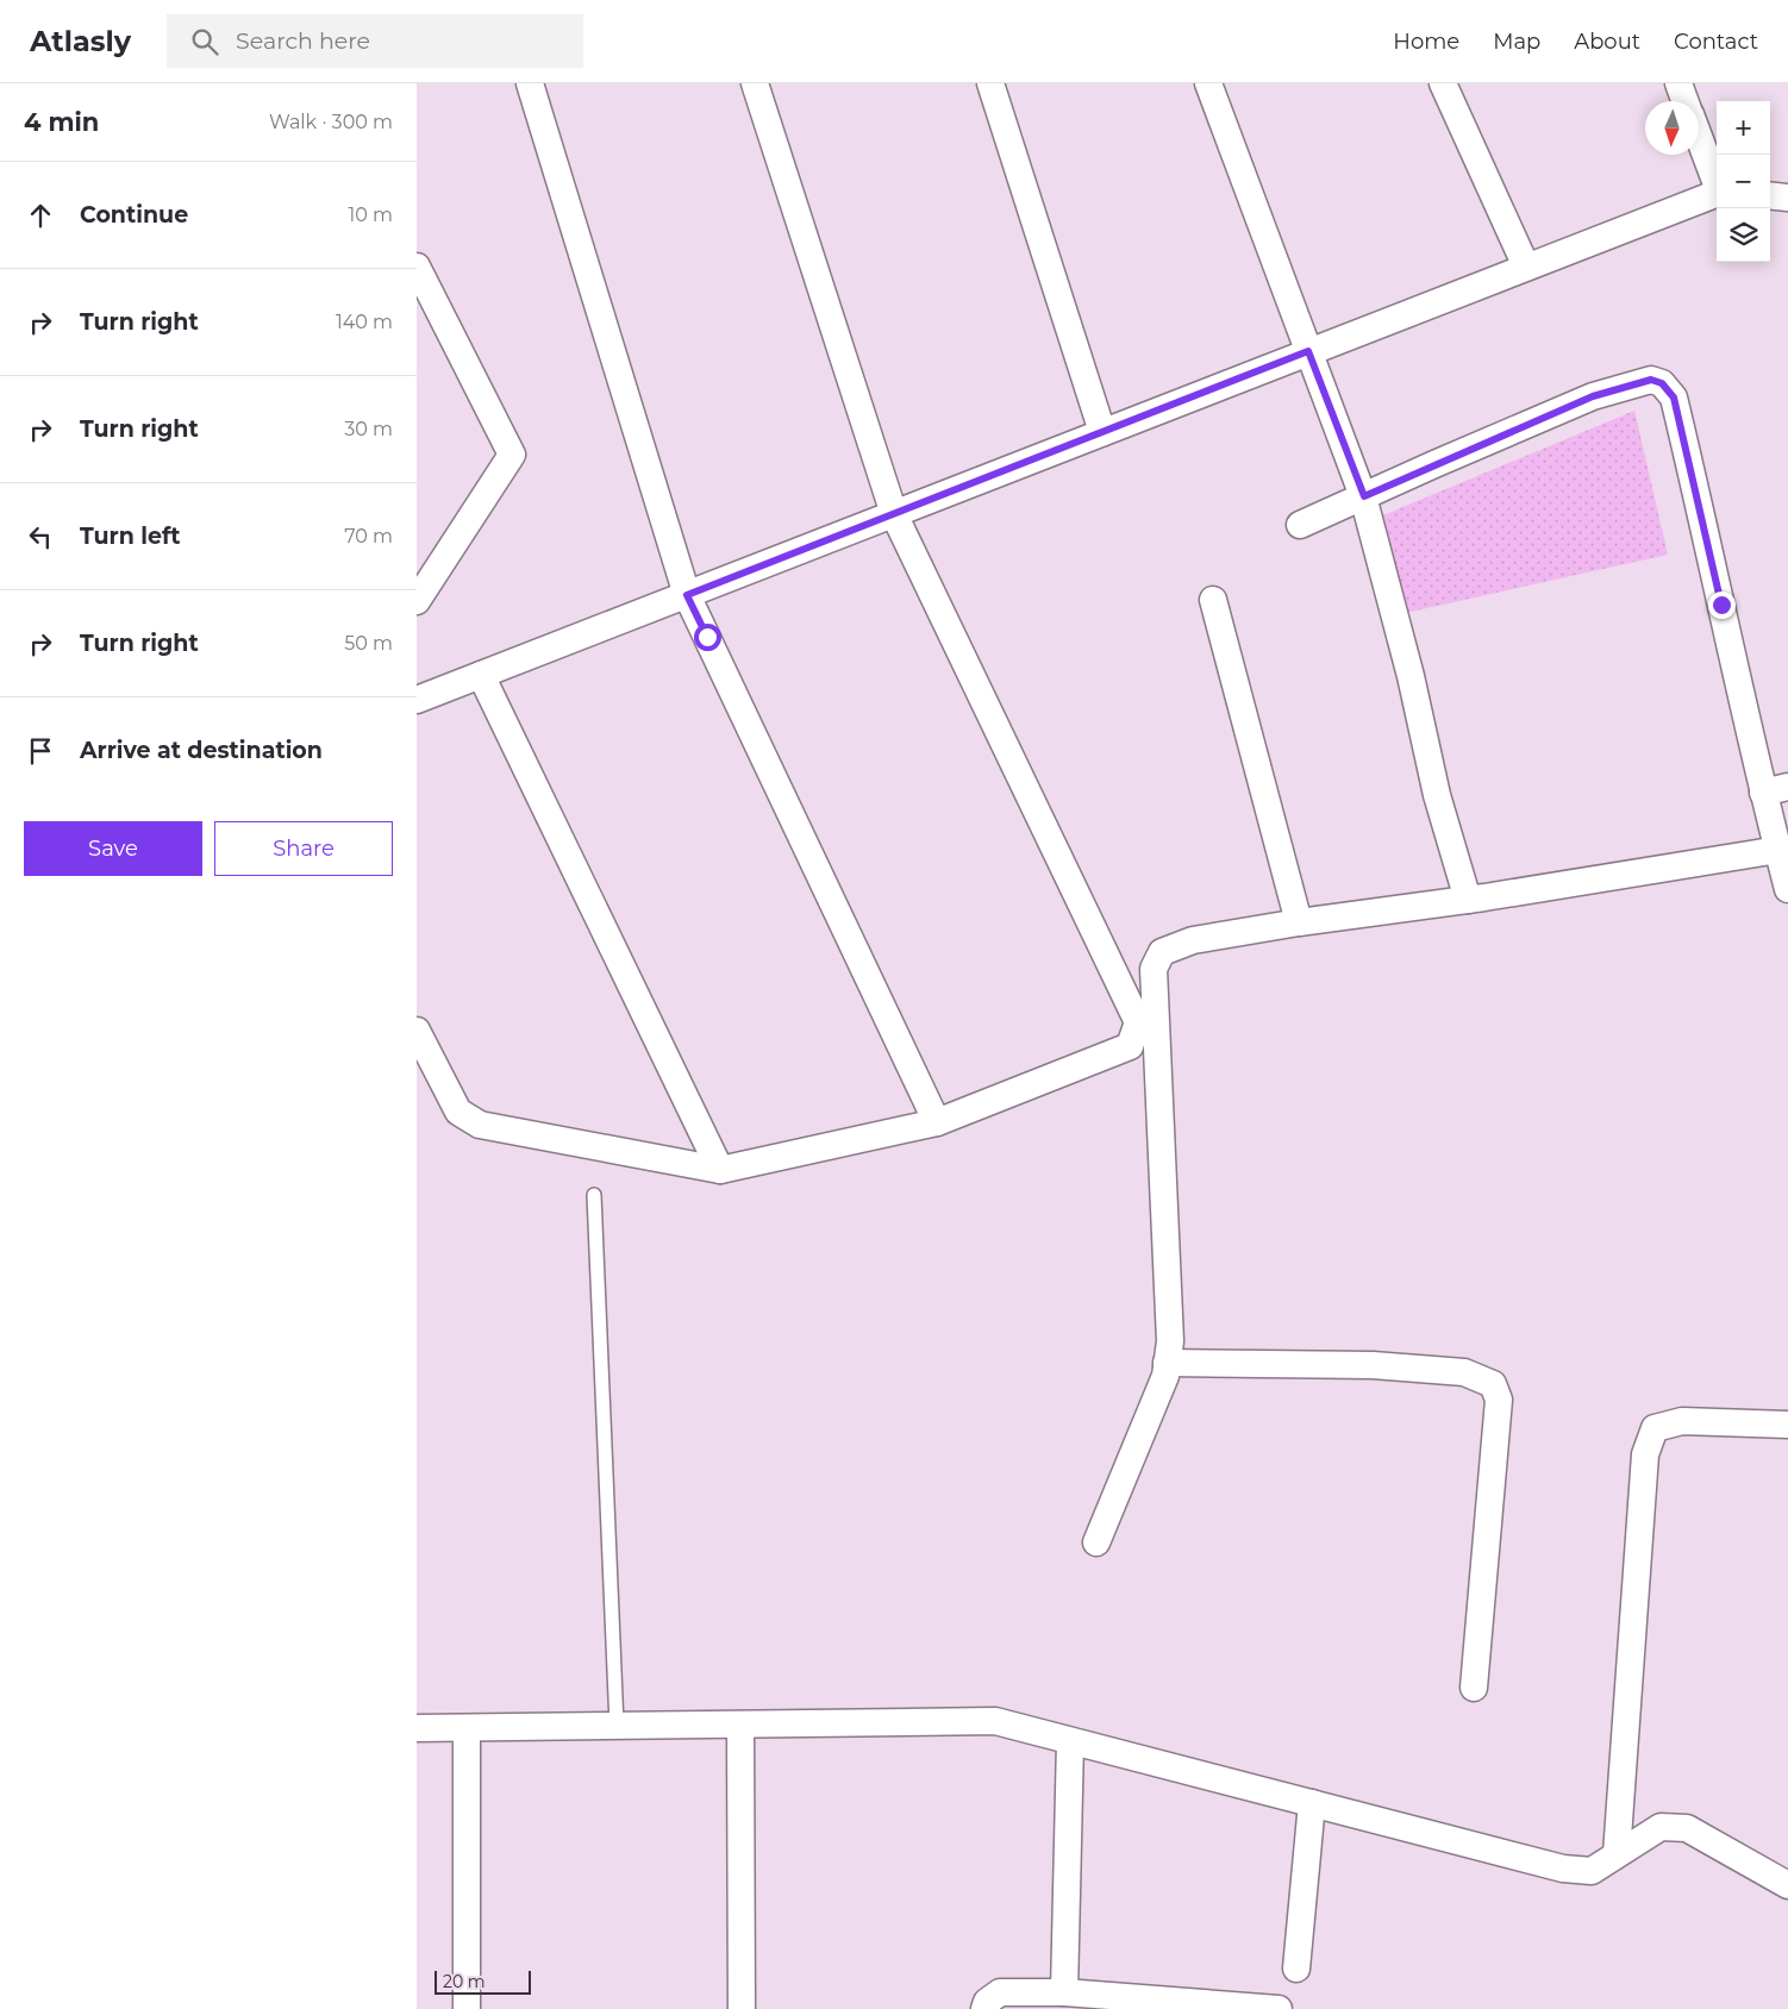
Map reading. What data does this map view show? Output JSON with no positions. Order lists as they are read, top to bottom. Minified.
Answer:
{"scale_bar":"20 m","north":"bottom","page":{"header":"Atlasly","search":"Search here","nav":["Home","Map","About","Contact"],"heading":["4 min","Walk · 300 m"],"map_buttons":["+","−"],"list":[["Continue","10 m"],["Turn right","140 m"],["Turn right","30 m"],["Turn left","70 m"],["Turn right","50 m"],"Arrive at destination"],"buttons":["Save","Share"],"scale":"20 m"}}
